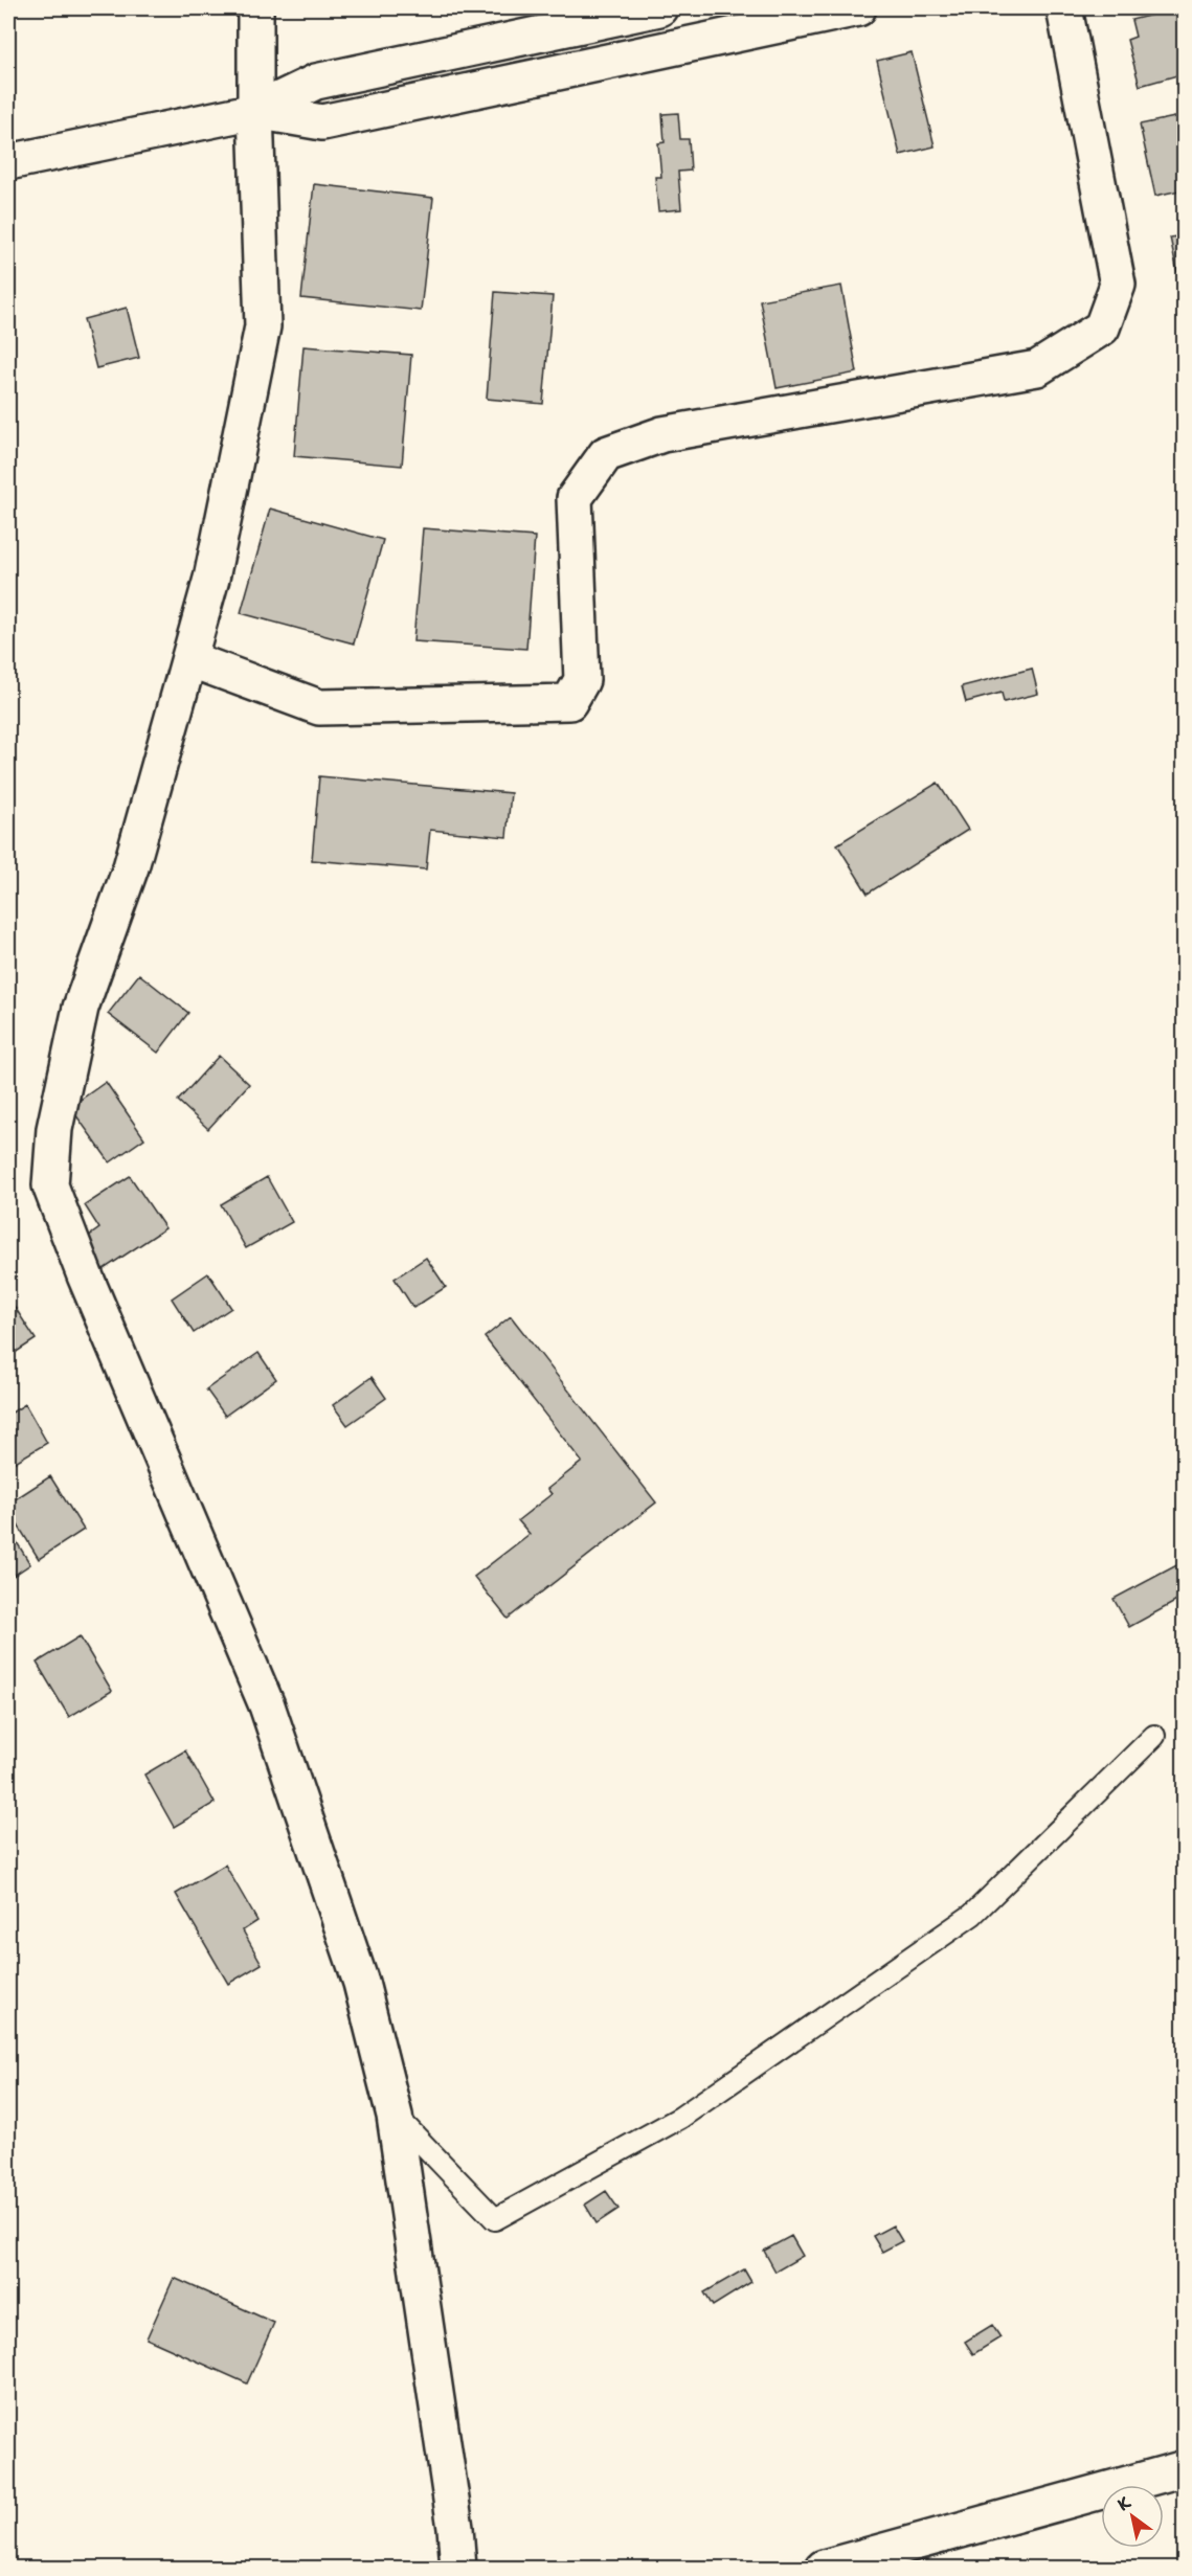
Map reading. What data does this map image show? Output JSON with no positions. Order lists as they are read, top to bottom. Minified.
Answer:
{"north":"top left"}
